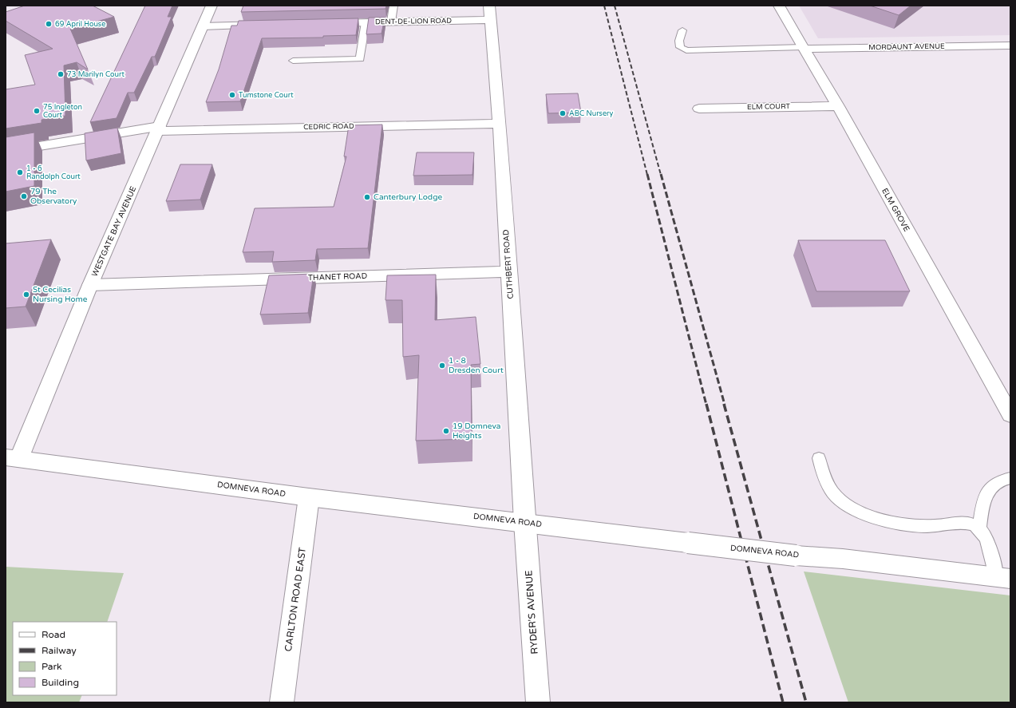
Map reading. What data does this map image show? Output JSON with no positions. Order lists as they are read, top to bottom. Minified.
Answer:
{"streets":{"street":["DENT-DE-LION ROAD","MORDAUNT AVENUE","ELM COURT","CEDRIC ROAD","ELM GROVE","WESTGATE BAY AVENUE","CUTHBERT ROAD","THANET ROAD","DOMNEVA ROAD","CARLTON ROAD EAST","RYDER'S AVENUE"]},"crossings":[["DENT-DE-LION ROAD","CUTHBERT ROAD"],["MORDAUNT AVENUE","ELM GROVE"],["ELM COURT","ELM GROVE"],["CEDRIC ROAD","WESTGATE BAY AVENUE"],["CEDRIC ROAD","CUTHBERT ROAD"],["WESTGATE BAY AVENUE","THANET ROAD"],["WESTGATE BAY AVENUE","DOMNEVA ROAD"],["CUTHBERT ROAD","THANET ROAD"],["CUTHBERT ROAD","DOMNEVA ROAD"],["CUTHBERT ROAD","RYDER'S AVENUE"],["DOMNEVA ROAD","CARLTON ROAD EAST"],["DOMNEVA ROAD","RYDER'S AVENUE"]],"places":["69 April House","73 Marilyn Court","Tumstone Court","75 Ingleton Court","ABC Nursery","1 - 6 Randolph Court","79 The Observatory","Canterbury Lodge","St Cecilias Nursing Home","1 - 8 Dresden Court","19 Domneva Heights"],"legend":["Road","Railway","Park","Building"]}
